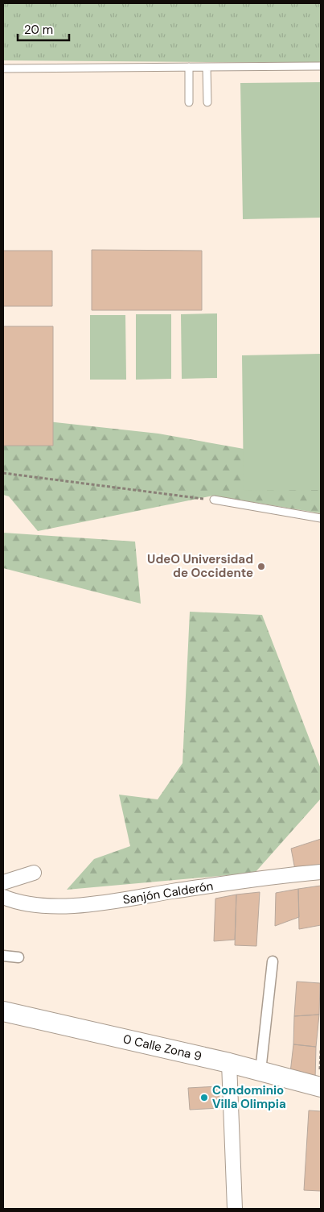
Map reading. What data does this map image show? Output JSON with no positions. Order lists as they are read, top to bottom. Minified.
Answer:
{"streets":{"main road":["0 Calle Zona 9"],"street":["Sanjón Calderón"]},"places":["UdeO Universidad de Occidente","Condominio Villa Olimpia"],"scale_bar":"20 m"}
